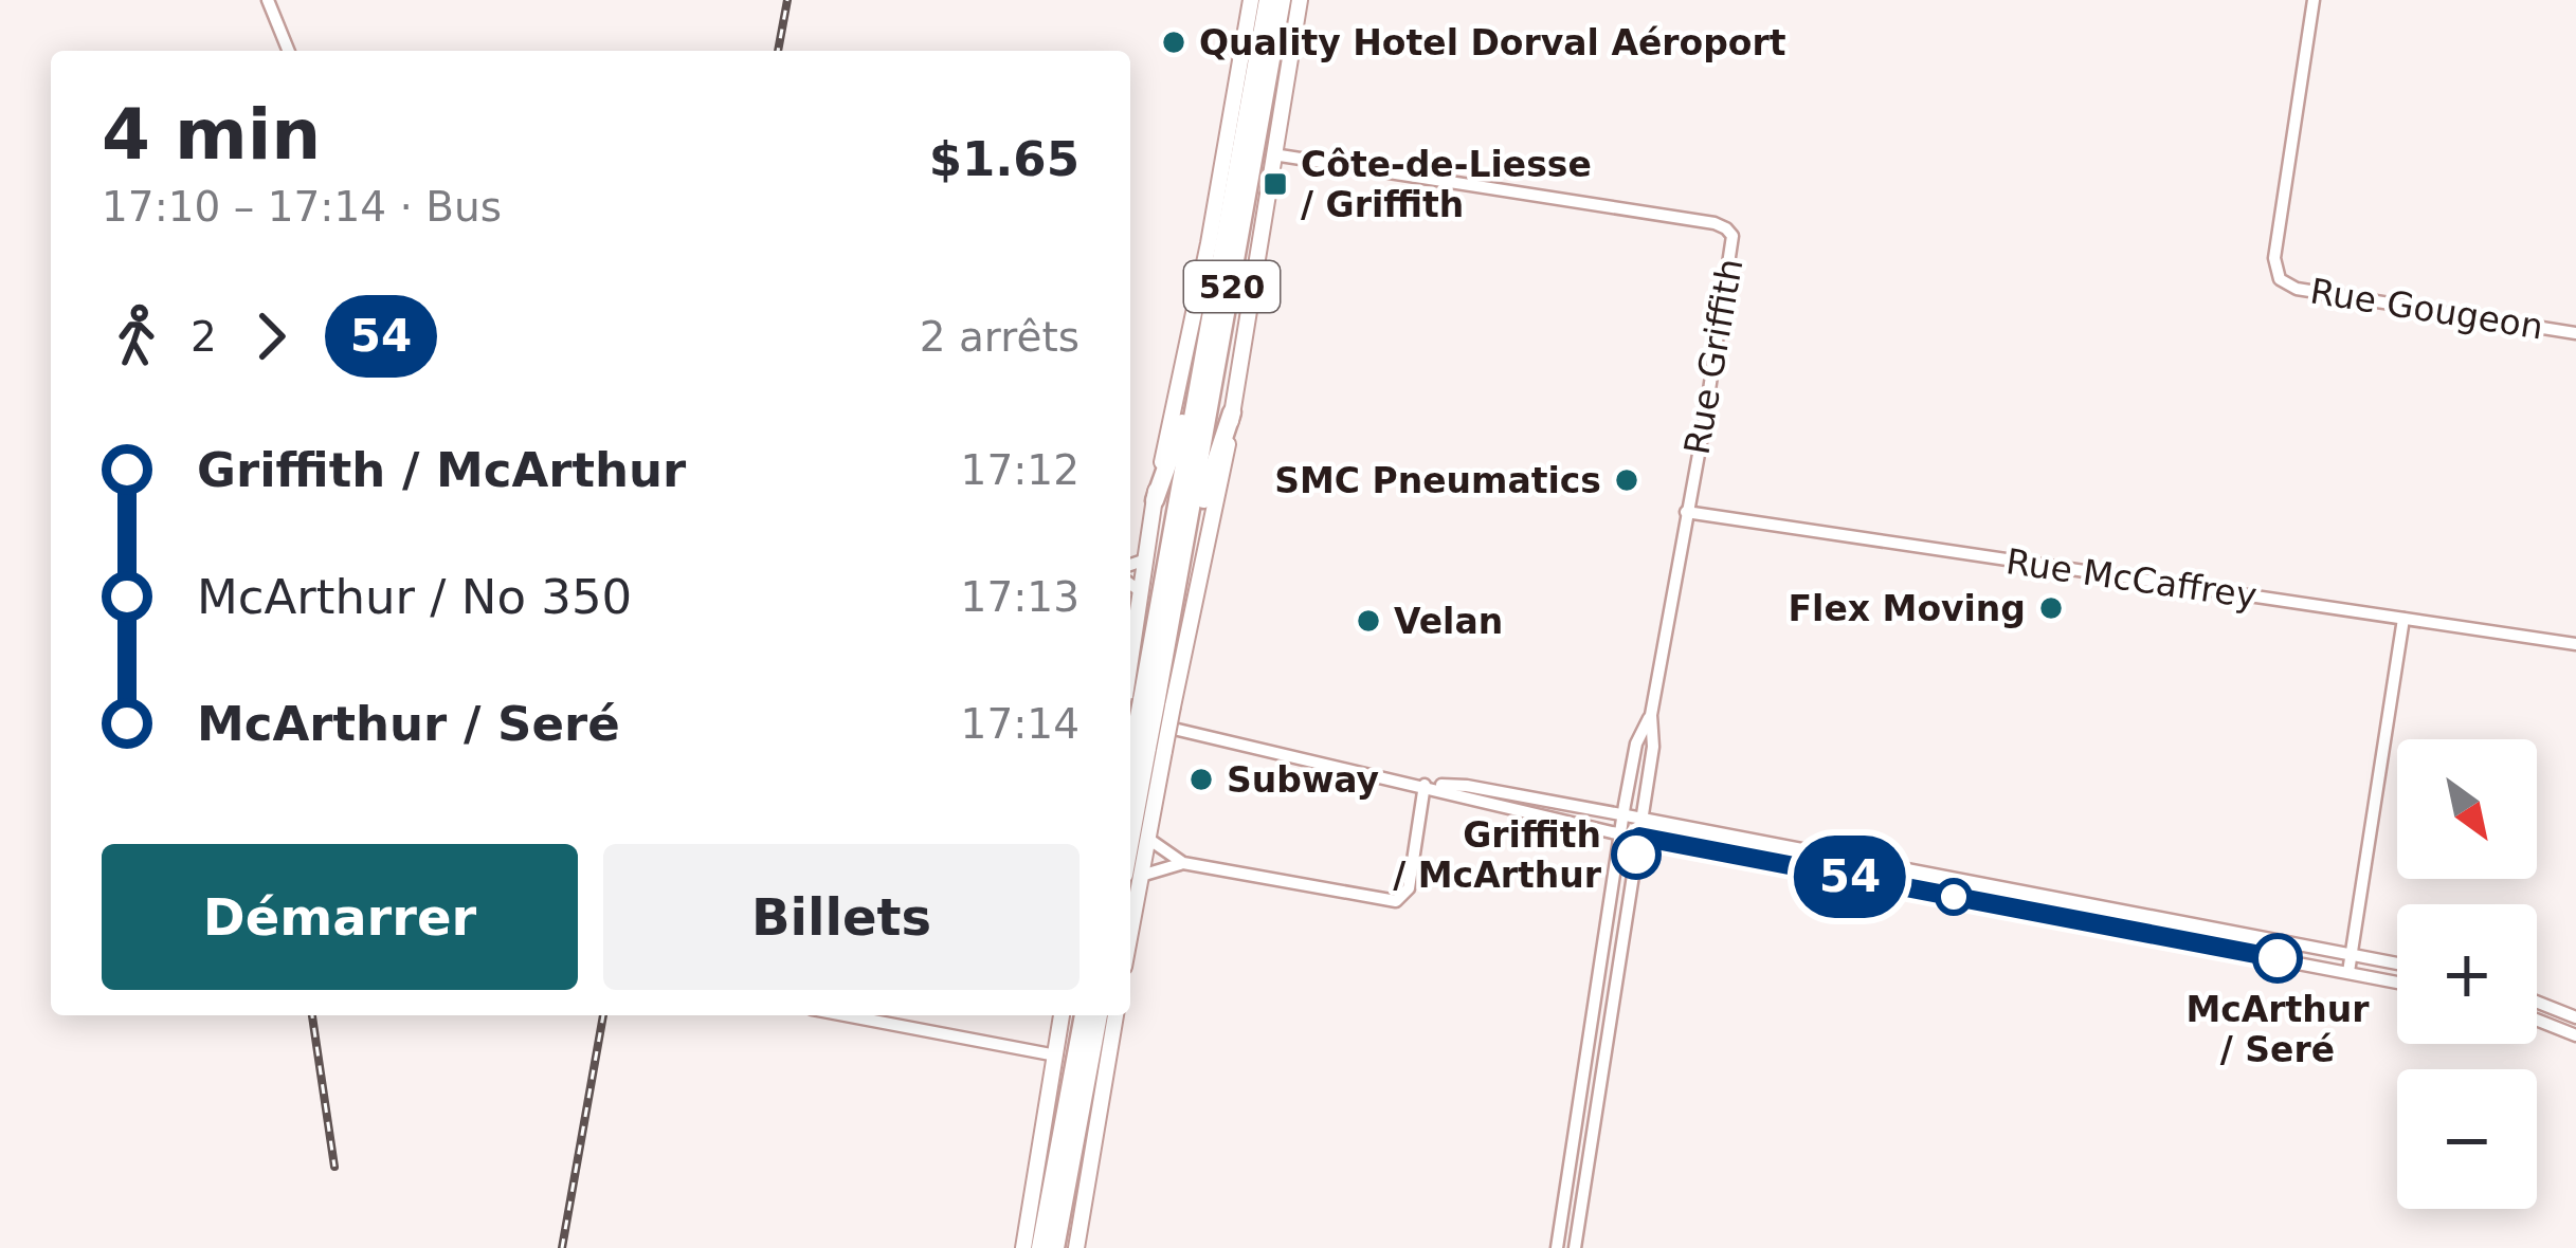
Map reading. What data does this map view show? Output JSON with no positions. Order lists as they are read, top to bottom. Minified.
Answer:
{"streets":{"highway":["520"],"street":["Rue Gougeon","Rue Griffith","Rue McCaffrey"]},"crossings":[["Rue Griffith","Rue McCaffrey"]],"places":{"other":["Quality Hotel Dorval Aéroport","SMC Pneumatics","Flex Moving","Velan","Subway","Griffith / McArthur","McArthur / Seré"],"transit":["Côte-de-Liesse / Griffith"]},"lines":["bus line 54"],"north":"bottom right","page":{"on_map":"54","heading":["4 min","17:10 – 17:14 · Bus","$1.65"],"legs":["2","54","2 arrêts"],"list":[{"name":"Griffith / McArthur","value":"17:12"},{"name":"McArthur / No 350","value":"17:13"},{"name":"McArthur / Seré","value":"17:14"}],"map_buttons":["+","−"],"buttons":["Démarrer","Billets"]}}
